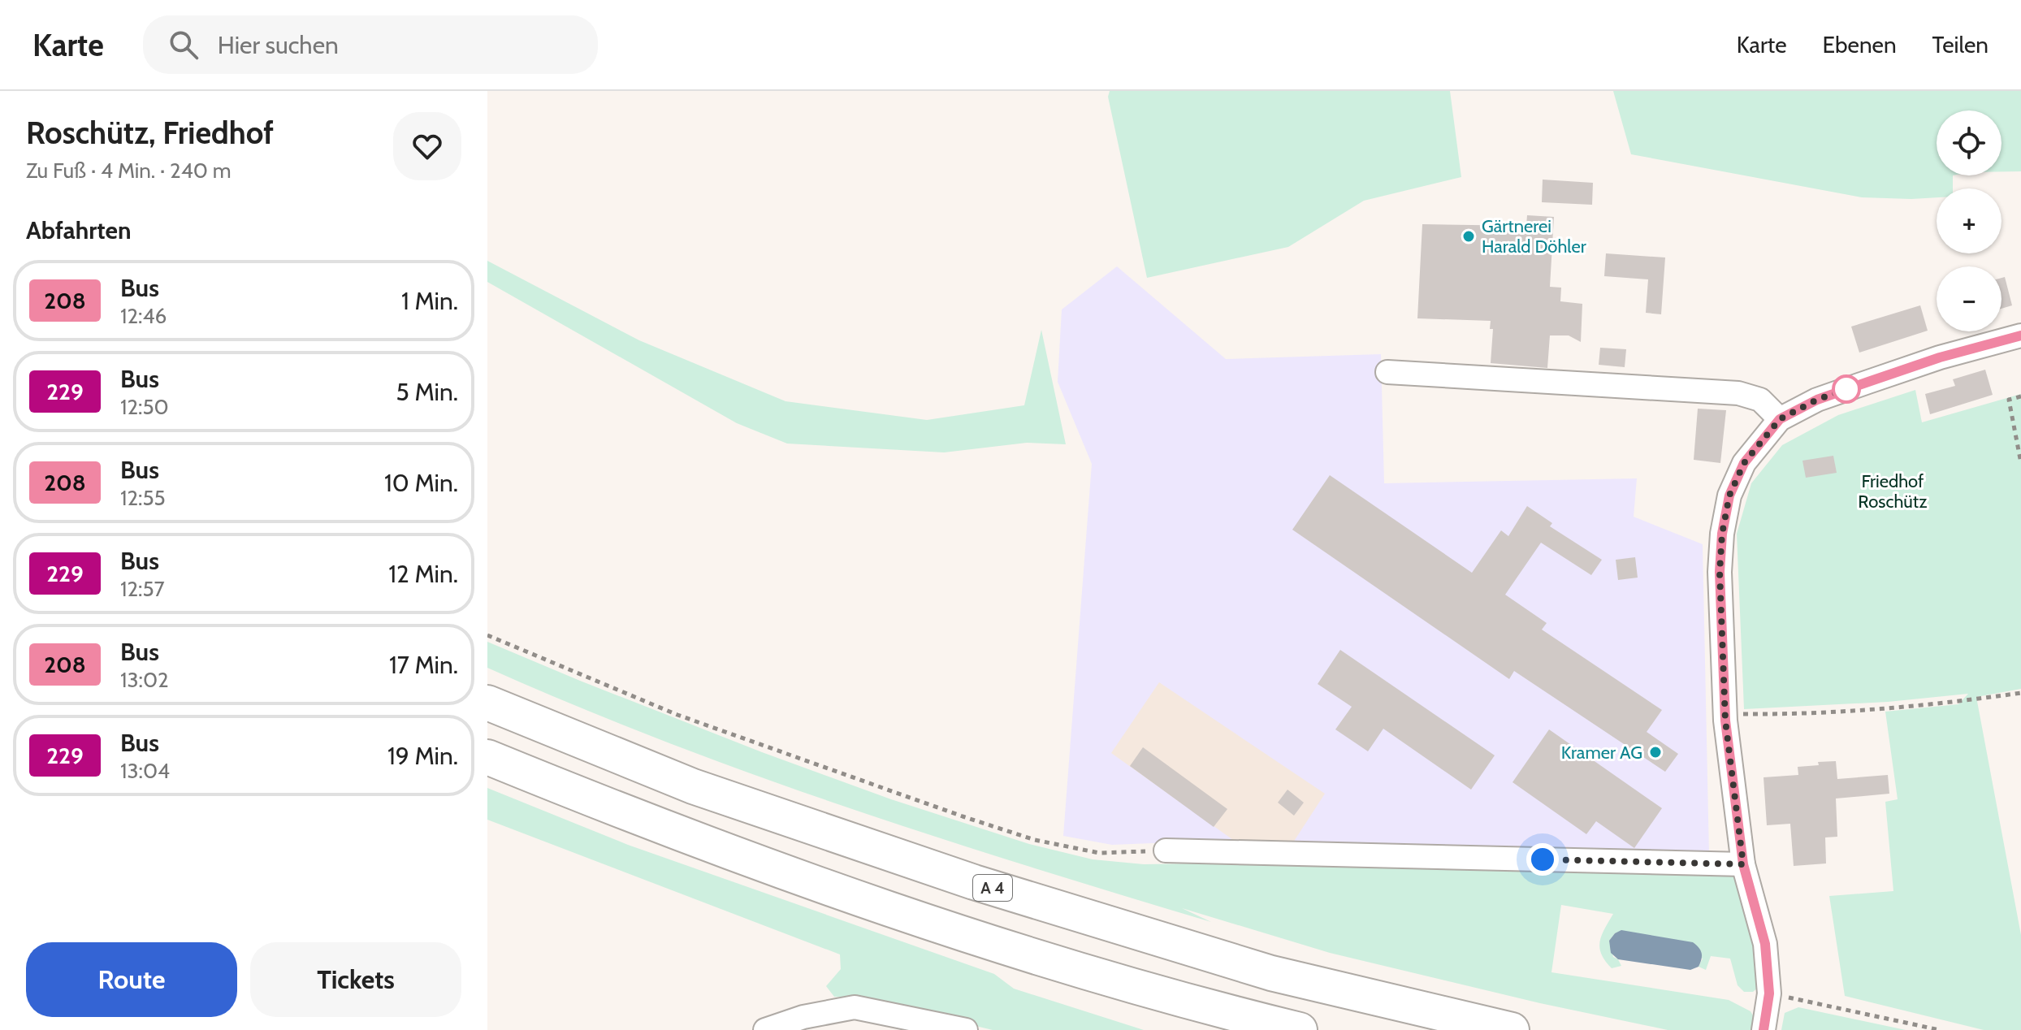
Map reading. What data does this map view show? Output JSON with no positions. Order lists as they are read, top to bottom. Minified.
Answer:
{"streets":{"highway":["A 4"]},"parks":["Friedhof Roschütz"],"places":["Gärtnerei Harald Döhler","Kramer AG"],"lines":["bus line 208"],"page":{"header":"Karte","search":"Hier suchen","nav":["Karte","Ebenen","Teilen"],"heading":[["Roschütz, Friedhof","Zu Fuß · 4 Min. · 240 m"],"Abfahrten"],"map_buttons":["+","−"],"list":[{"mark":"208","name":"Bus","note":"12:46","value":"1 Min."},{"mark":"229","name":"Bus","note":"12:50","value":"5 Min."},{"mark":"208","name":"Bus","note":"12:55","value":"10 Min."},{"mark":"229","name":"Bus","note":"12:57","value":"12 Min."},{"mark":"208","name":"Bus","note":"13:02","value":"17 Min."},{"mark":"229","name":"Bus","note":"13:04","value":"19 Min."}],"buttons":["Route","Tickets"]}}
